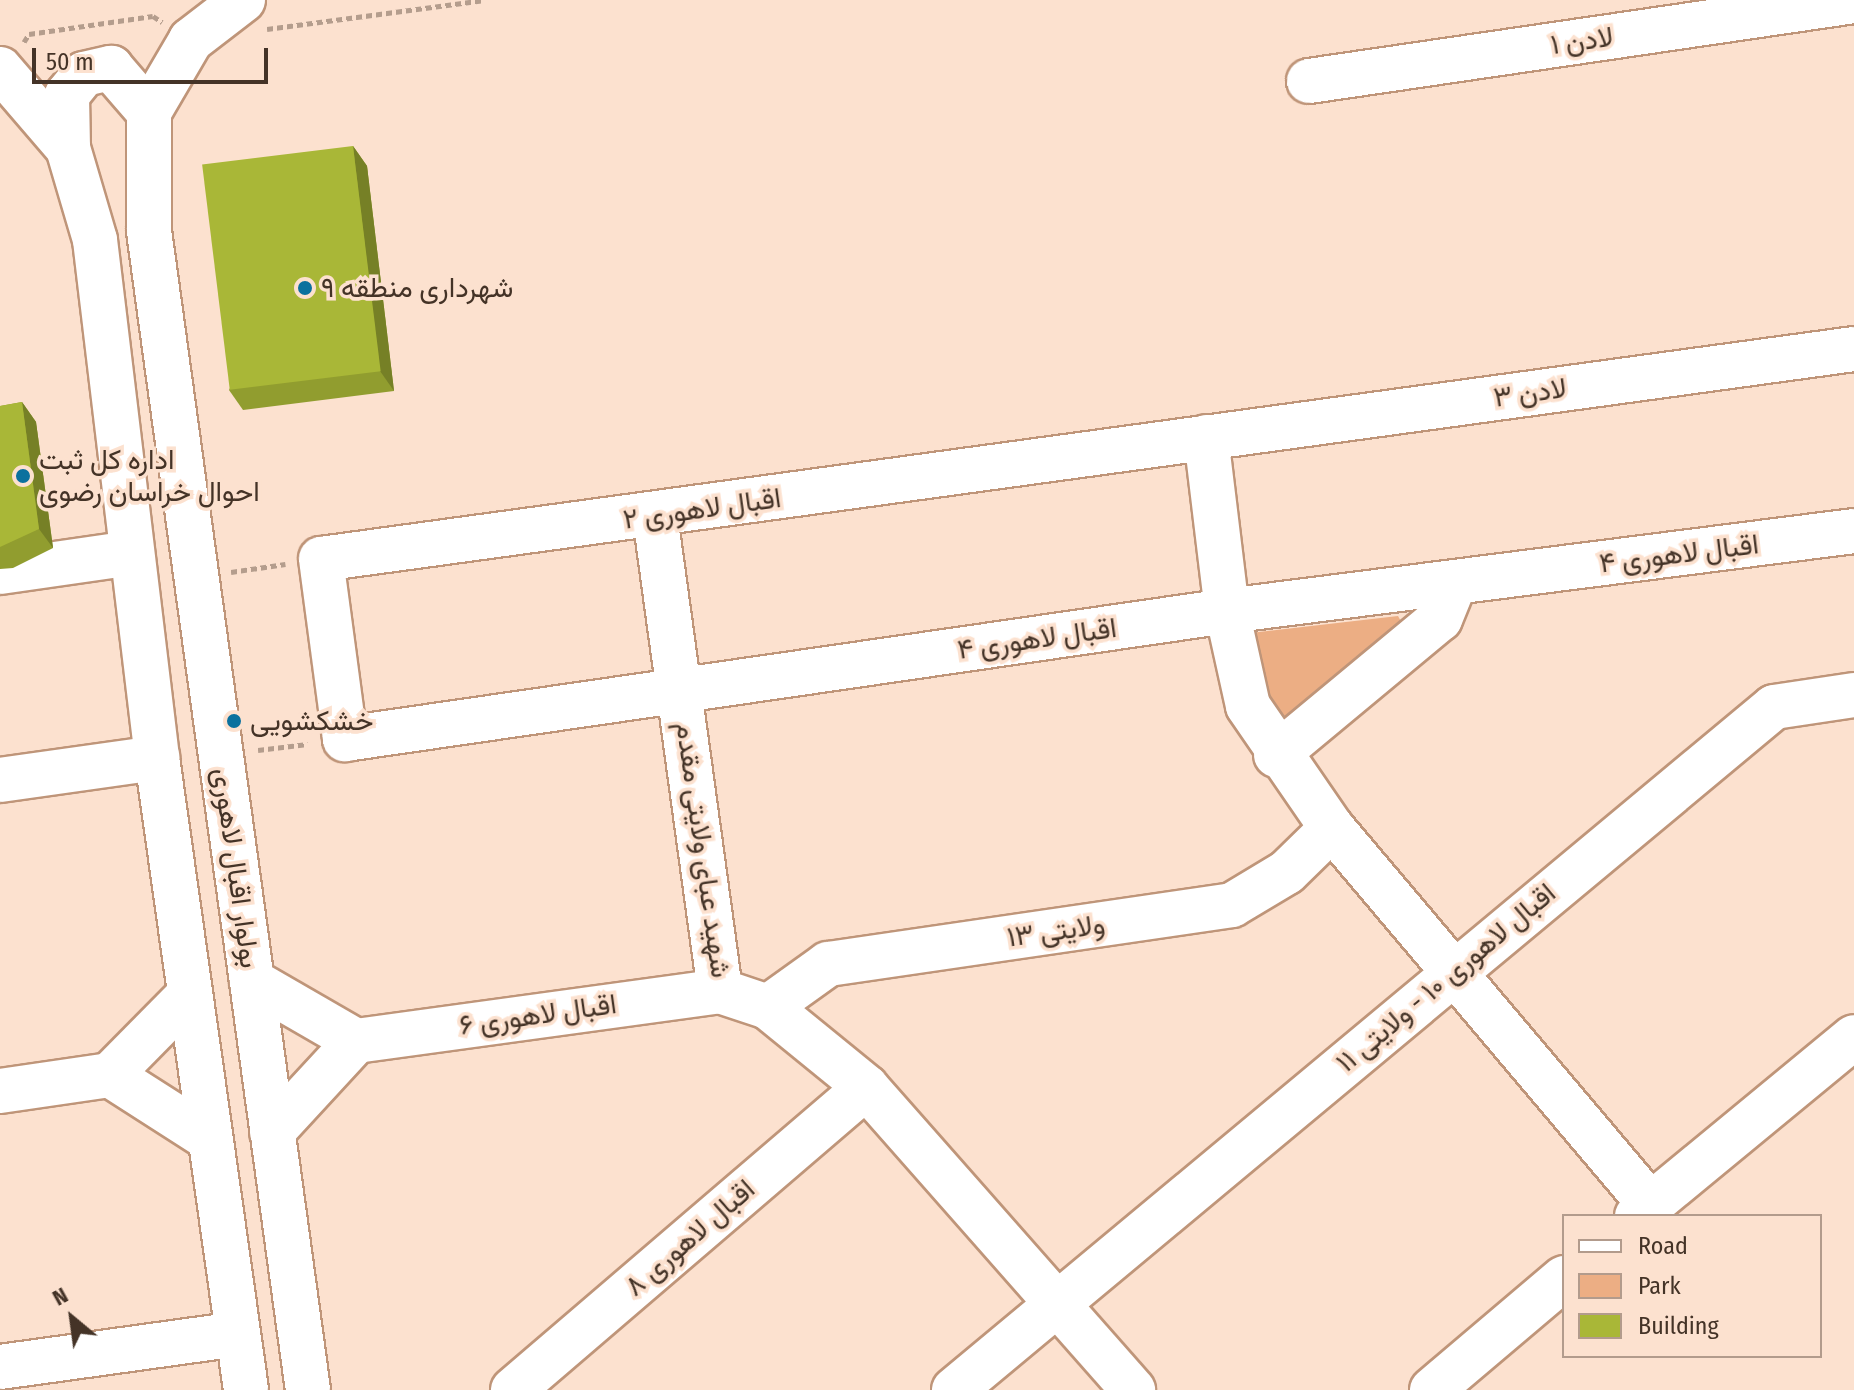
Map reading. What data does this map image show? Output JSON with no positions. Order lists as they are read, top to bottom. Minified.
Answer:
{"streets":{"street":["لادن ۱","لادن ۳","اقبال لاهوری ۲","اقبال لاهوری ۴","شهید عبای ولایتی مقدم","بولوار اقبال لاهوری","ولایتی ۱۳","اقبال لاهوری ۱۰ - ولایتی ۱۱","اقبال لاهوری ۶","اقبال لاهوری ۸"]},"crossings":[["لادن ۳","اقبال لاهوری ۲"],["اقبال لاهوری ۲","شهید عبای ولایتی مقدم"],["اقبال لاهوری ۴","شهید عبای ولایتی مقدم"],["شهید عبای ولایتی مقدم","ولایتی ۱۳"],["شهید عبای ولایتی مقدم","اقبال لاهوری ۱۰ - ولایتی ۱۱"],["شهید عبای ولایتی مقدم","اقبال لاهوری ۶"],["شهید عبای ولایتی مقدم","اقبال لاهوری ۸"]],"places":["شهرداری منطقه ۹","اداره کل ثبت احوال خراسان رضوی","خشکشویی"],"legend":["Road","Park","Building"],"scale_bar":"50 m","north":"top left"}
